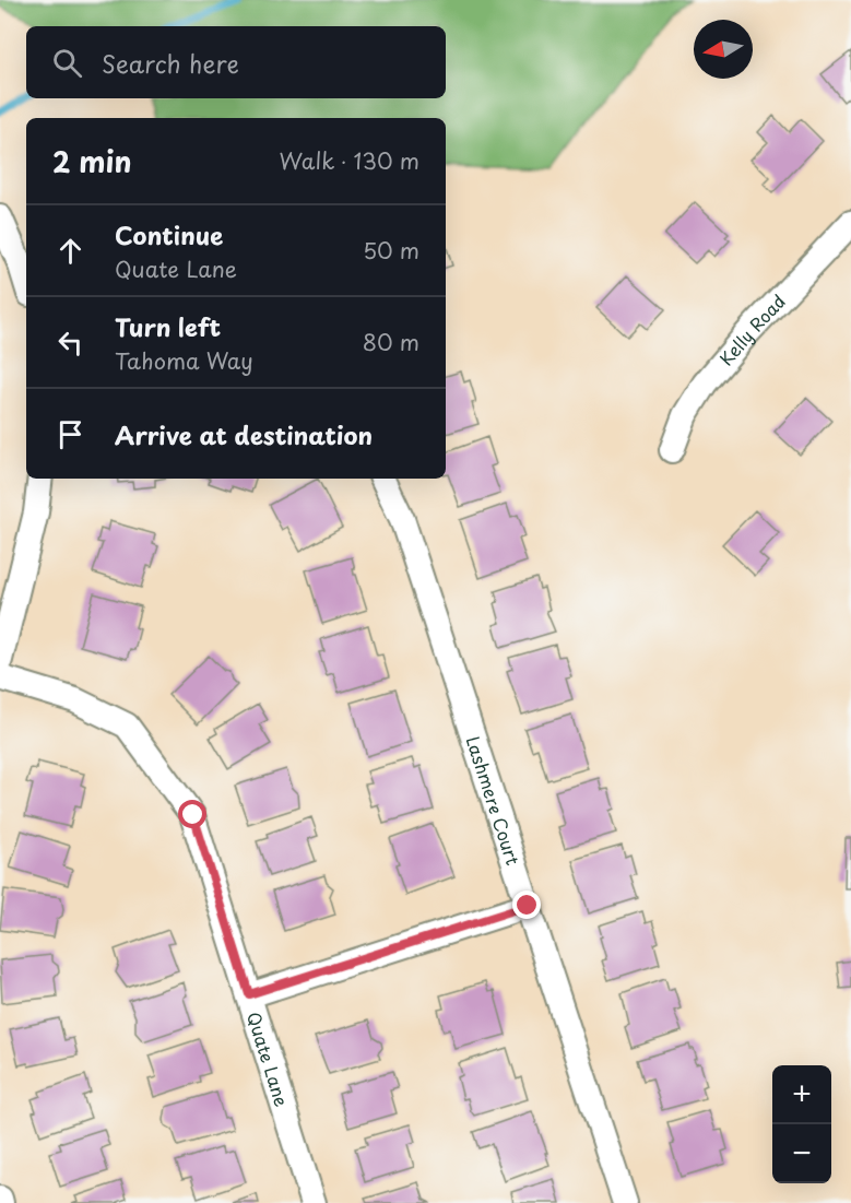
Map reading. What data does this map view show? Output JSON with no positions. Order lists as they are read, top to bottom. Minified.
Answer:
{"streets":{"street":["Kelly Road","Lashmere Court","Quate Lane"]},"north":"left","page":{"search":"Search here","heading":["2 min","Walk · 130 m"],"list":[["Continue","Quate Lane","50 m"],["Turn left","Tahoma Way","80 m"],"Arrive at destination"],"map_buttons":["+","−"]}}
